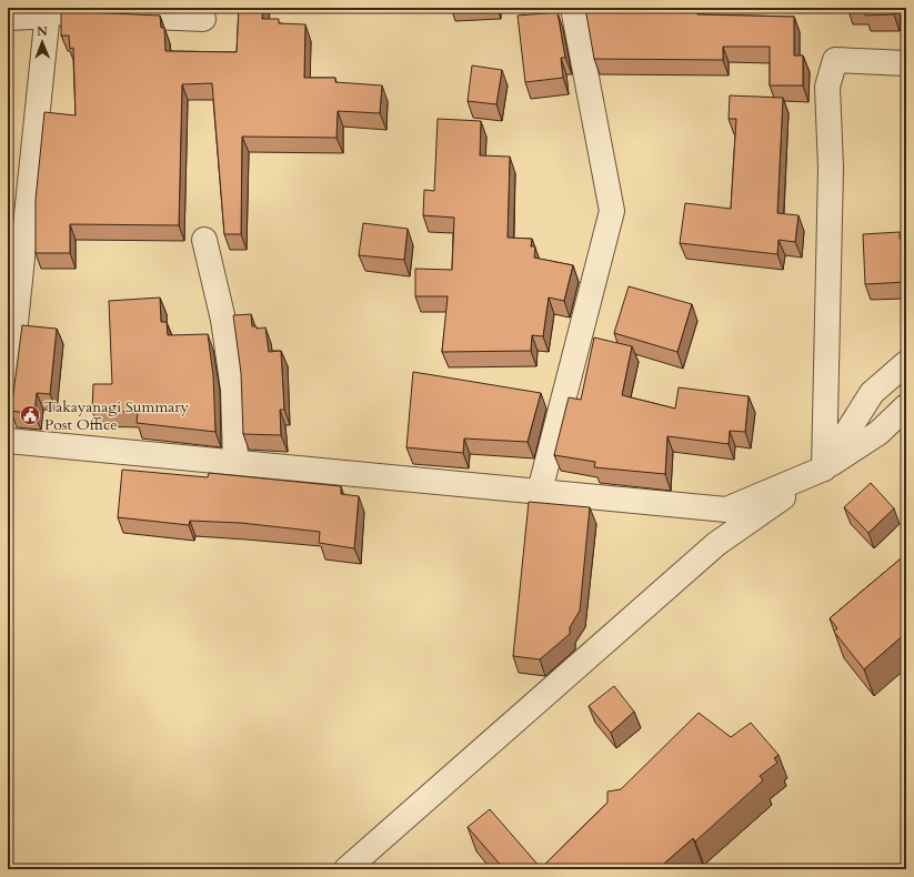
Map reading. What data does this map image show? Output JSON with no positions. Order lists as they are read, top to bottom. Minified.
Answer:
{"places":{"public building":["Takayanagi Summary Post Office"]},"north":"top"}
